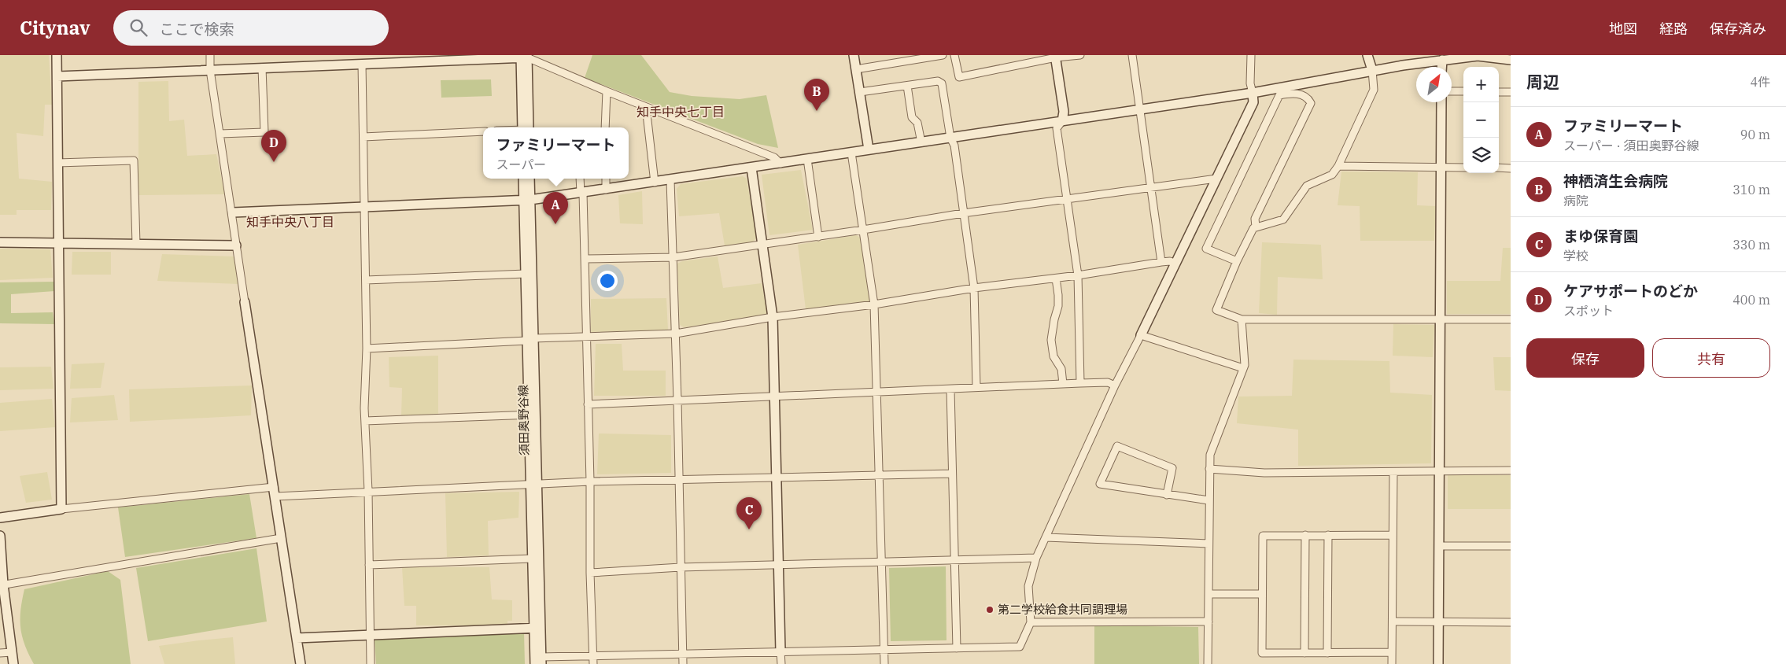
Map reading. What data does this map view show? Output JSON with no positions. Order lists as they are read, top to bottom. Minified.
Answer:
{"streets":{"street":["須田奥野谷線"]},"districts":["知手中央七丁目","知手中央八丁目"],"places":["第二学校給食共同調理場"],"north":"top right","page":{"header":"Citynav","search":"ここで検索","nav":["地図","経路","保存済み"],"heading":["周辺","4件"],"map_buttons":["+","−"],"pins":["B","D","A","C"],"list":[{"mark":"A","name":"ファミリーマート","note":"スーパー · 須田奥野谷線","value":"90 m"},{"mark":"B","name":"神栖済生会病院","note":"病院","value":"310 m"},{"mark":"C","name":"まゆ保育園","note":"学校","value":"330 m"},{"mark":"D","name":"ケアサポートのどか","note":"スポット","value":"400 m"}],"popup":["ファミリーマート","スーパー"],"buttons":["保存","共有"]}}
